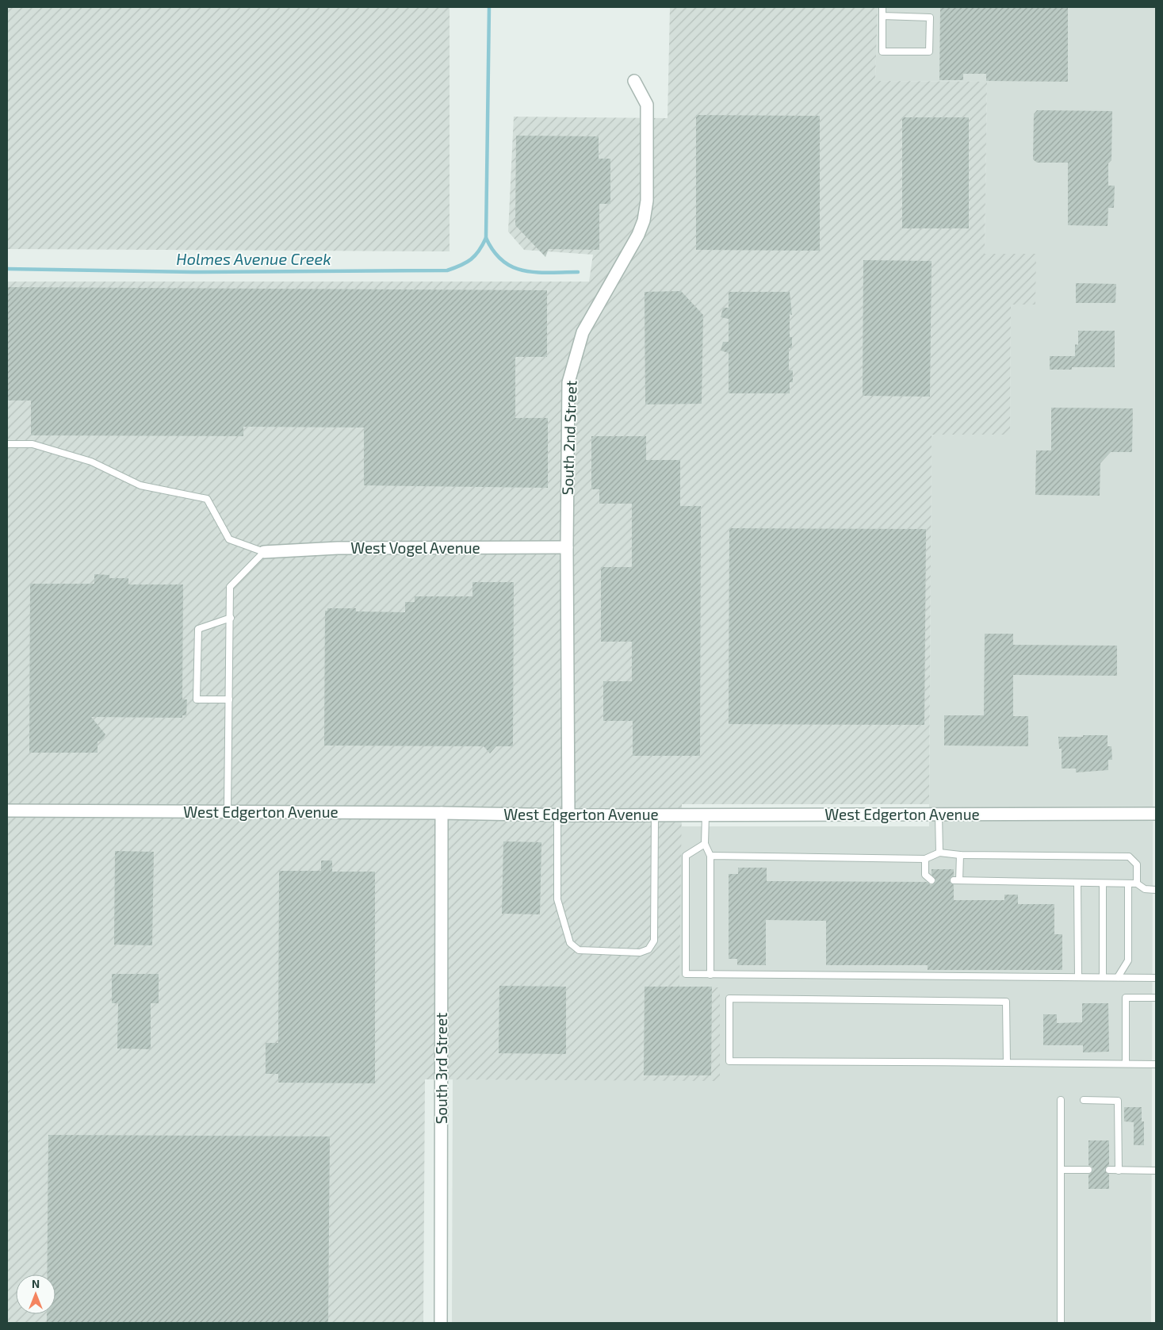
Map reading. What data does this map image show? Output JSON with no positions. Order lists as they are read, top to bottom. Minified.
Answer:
{"streets":{"street":["South 2nd Street","West Vogel Avenue","West Edgerton Avenue","South 3rd Street"]},"crossings":[["South 2nd Street","West Vogel Avenue"],["South 2nd Street","West Edgerton Avenue"],["West Edgerton Avenue","South 3rd Street"]],"water":["Holmes Avenue Creek"],"north":"top"}
